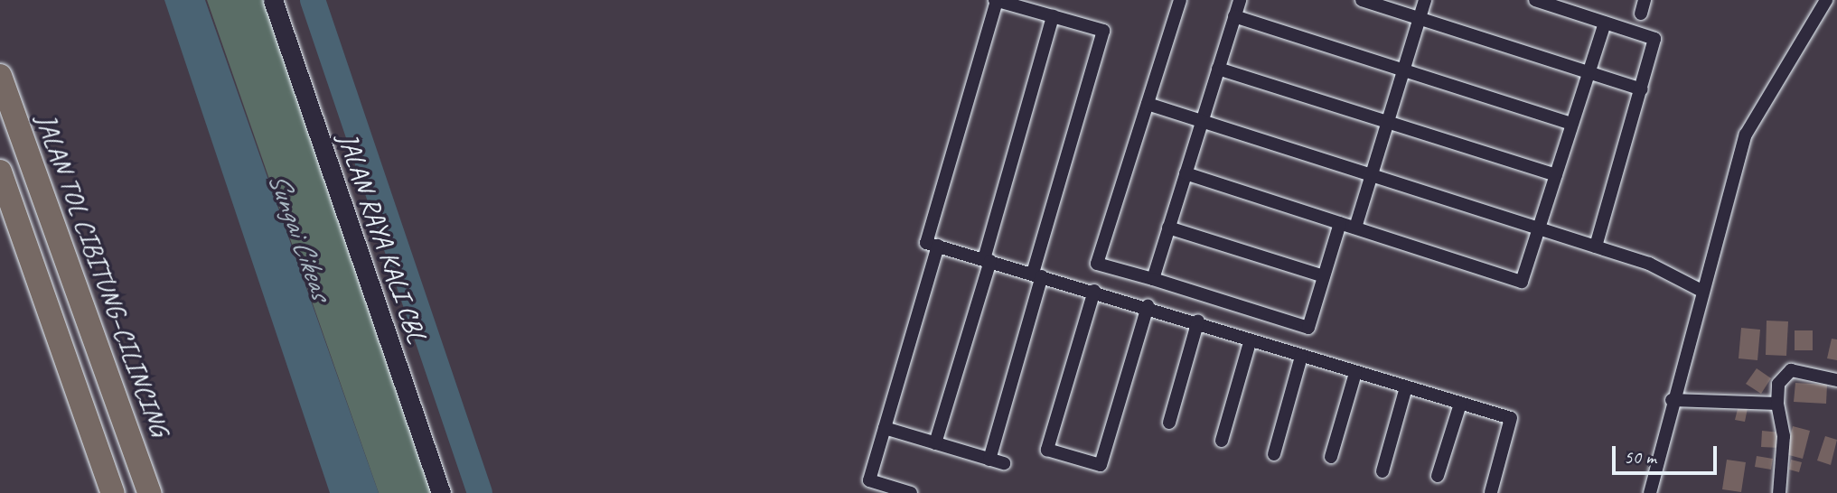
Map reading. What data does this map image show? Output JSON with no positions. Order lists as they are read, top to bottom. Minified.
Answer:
{"streets":{"highway":["JALAN TOL CIBITUNG–CILINCING"],"main road":["JALAN RAYA KALI CBL"]},"water":["Sungai Cikeas"],"scale_bar":"50 m"}
